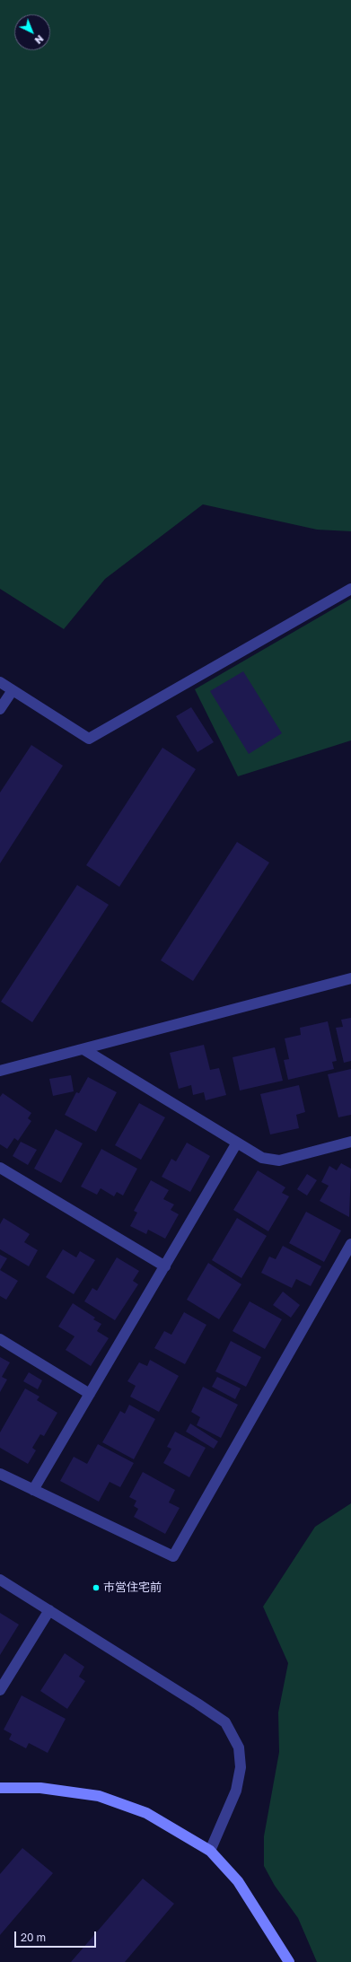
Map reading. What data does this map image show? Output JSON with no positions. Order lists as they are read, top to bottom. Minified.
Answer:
{"places":["市営住宅前"],"scale_bar":"20 m","north":"bottom right"}
